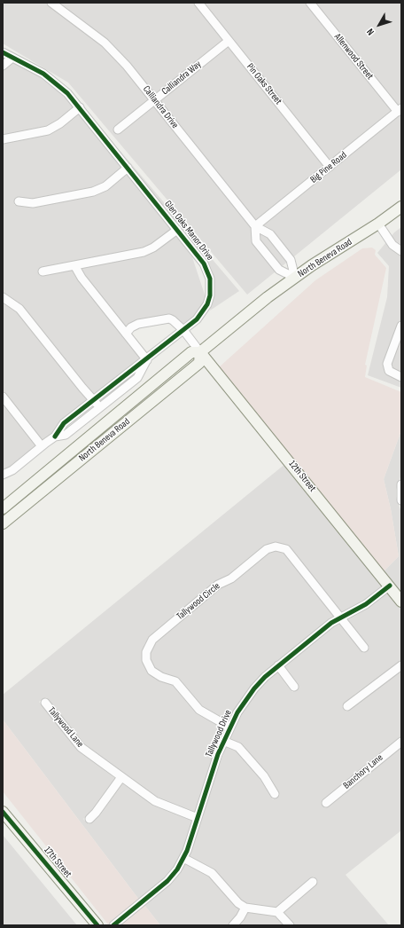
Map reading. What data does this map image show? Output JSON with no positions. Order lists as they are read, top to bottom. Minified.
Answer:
{"streets":{"main road":["North Beneva Road","12th Street","17th Street"],"street":["Allenwood Street","Calliandra Way","Pin Oaks Street","Calliandra Drive","Big Pine Road","Glen Oaks Manor Drive","Tallywood Circle","Tallywood Lane","Tallywood Drive","Banchory Lane"]},"crossings":[["Allenwood Street","Big Pine Road"],["Calliandra Way","Pin Oaks Street"],["Calliandra Way","Calliandra Drive"],["Pin Oaks Street","Big Pine Road"],["Calliandra Drive","Big Pine Road"],["Calliandra Drive","North Beneva Road"],["North Beneva Road","12th Street"],["12th Street","Tallywood Drive"],["Tallywood Circle","Tallywood Drive"],["Tallywood Lane","Tallywood Drive"]],"north":"bottom left"}
